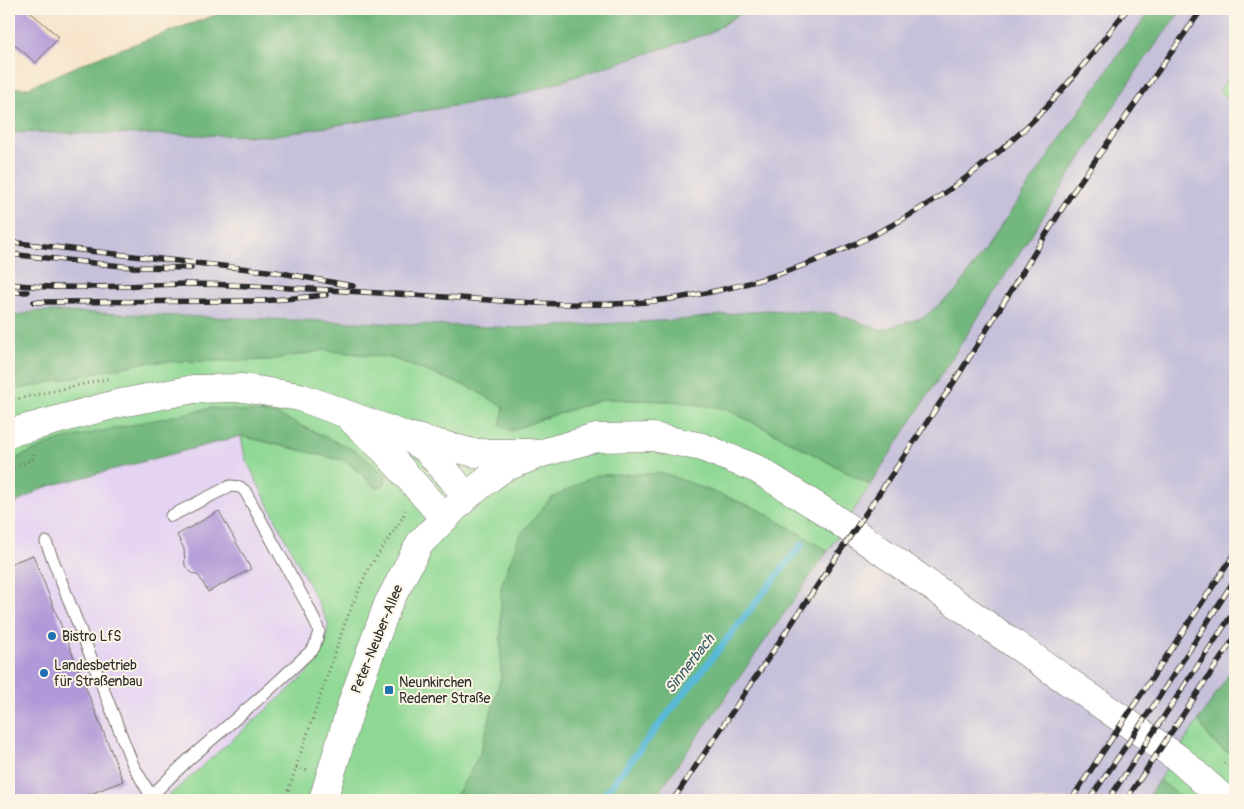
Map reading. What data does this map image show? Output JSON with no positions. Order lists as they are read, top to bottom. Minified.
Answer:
{"streets":{"main road":["Peter-Neuber-Allee"]},"water":["Sinnerbach"],"places":{"other":["Bistro LfS","Landesbetrieb für Straßenbau"],"transit":["Neunkirchen Redener Straße"]}}
